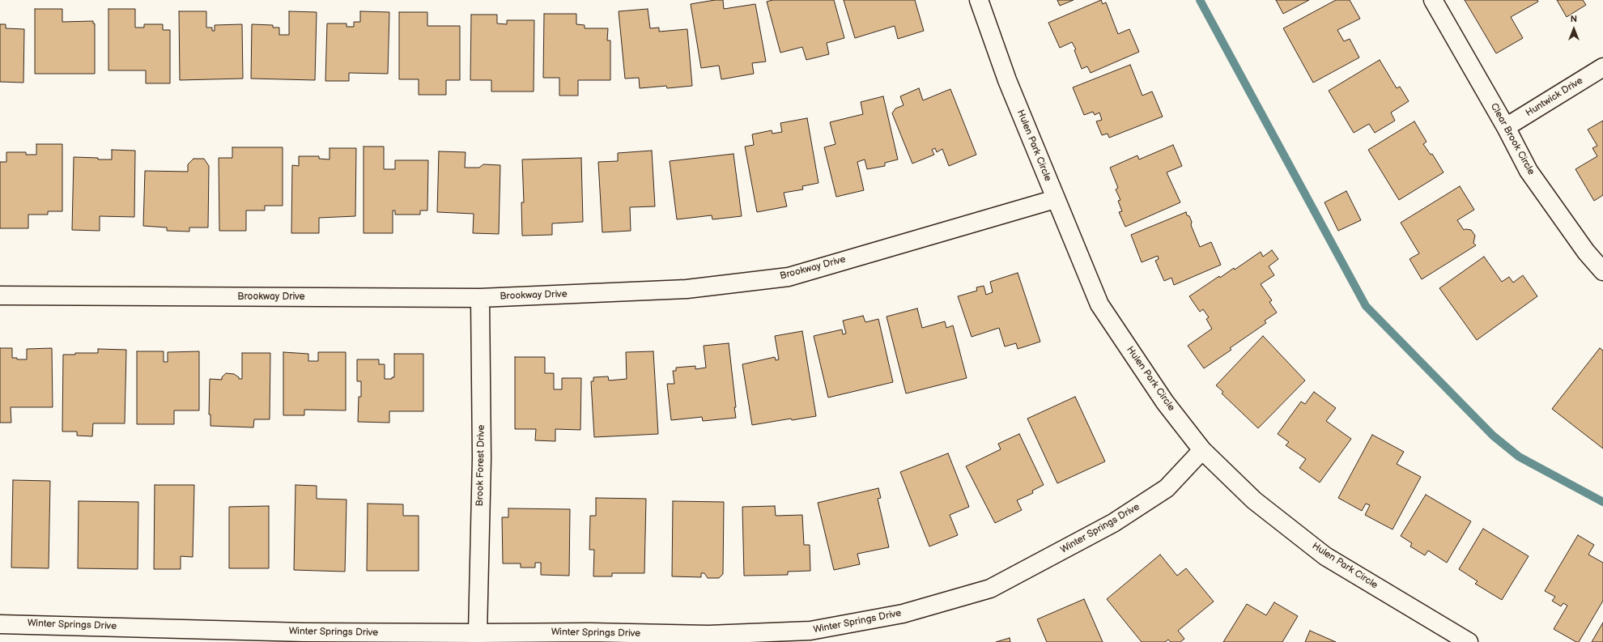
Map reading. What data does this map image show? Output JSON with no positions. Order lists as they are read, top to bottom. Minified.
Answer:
{"streets":{"street":["Huntwick Drive","Clear Brook Circle","Hulen Park Circle","Brookway Drive","Brook Forest Drive","Winter Springs Drive"]},"crossings":[["Huntwick Drive","Clear Brook Circle"],["Hulen Park Circle","Brookway Drive"],["Hulen Park Circle","Winter Springs Drive"],["Brookway Drive","Brook Forest Drive"],["Brook Forest Drive","Winter Springs Drive"]],"north":"top"}
